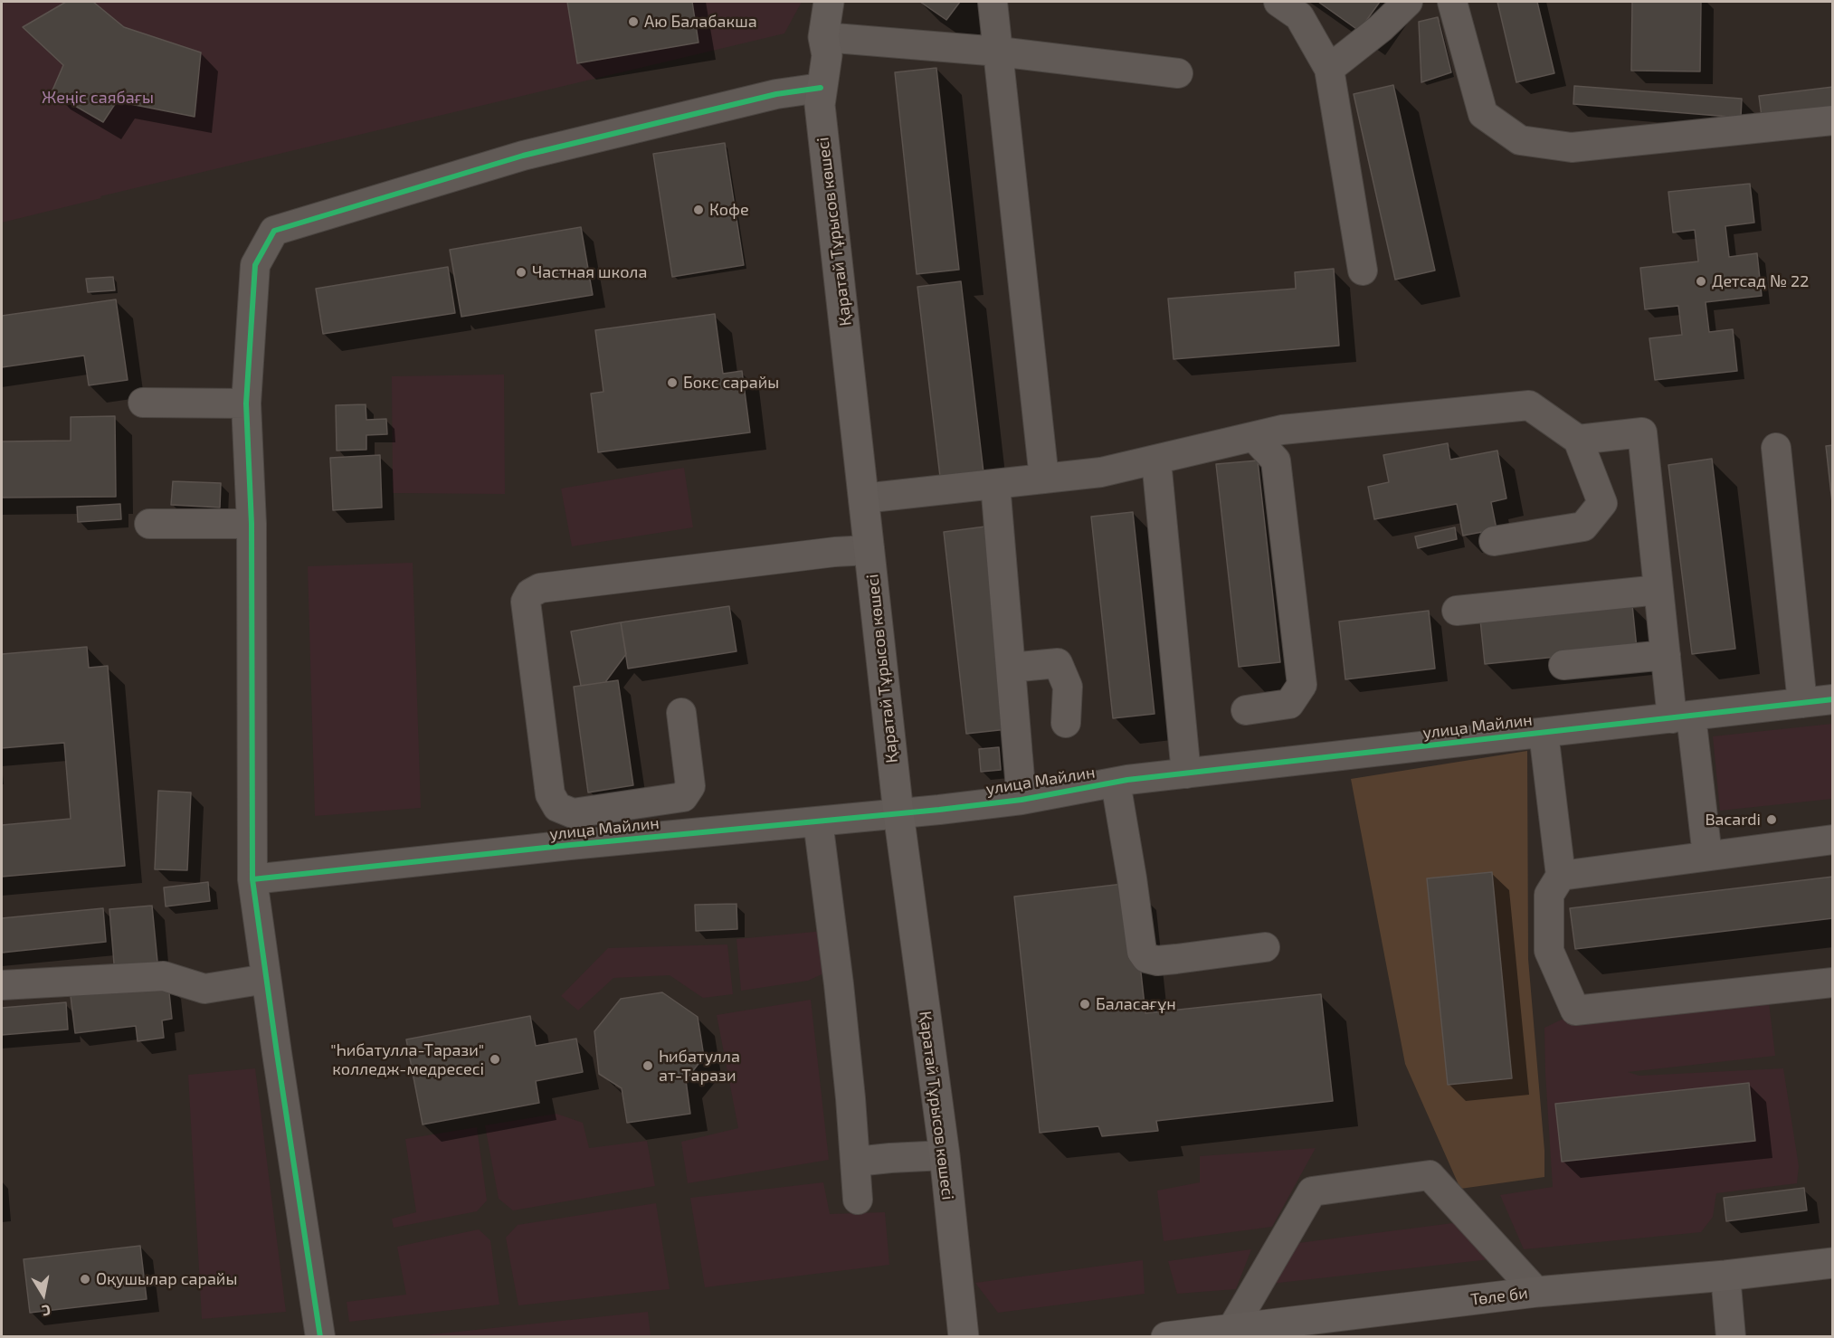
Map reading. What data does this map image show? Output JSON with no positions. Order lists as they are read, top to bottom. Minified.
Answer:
{"streets":{"main road":["Қаратай Тұрысов көшесі","Төле би"],"street":["улица Майлин"]},"crossings":[["Қаратай Тұрысов көшесі","улица Майлин"]],"parks":["Жеңіс саябағы"],"places":["Аю Балабакша","Кофе","Частная школа","Детсад № 22","Бокс сарайы","Bacardi","Баласағұн","\"Һибатулла-Тарази\" колледж-медресесі","Һибатулла ат-Тарази","Оқушылар сарайы"],"north":"bottom"}
